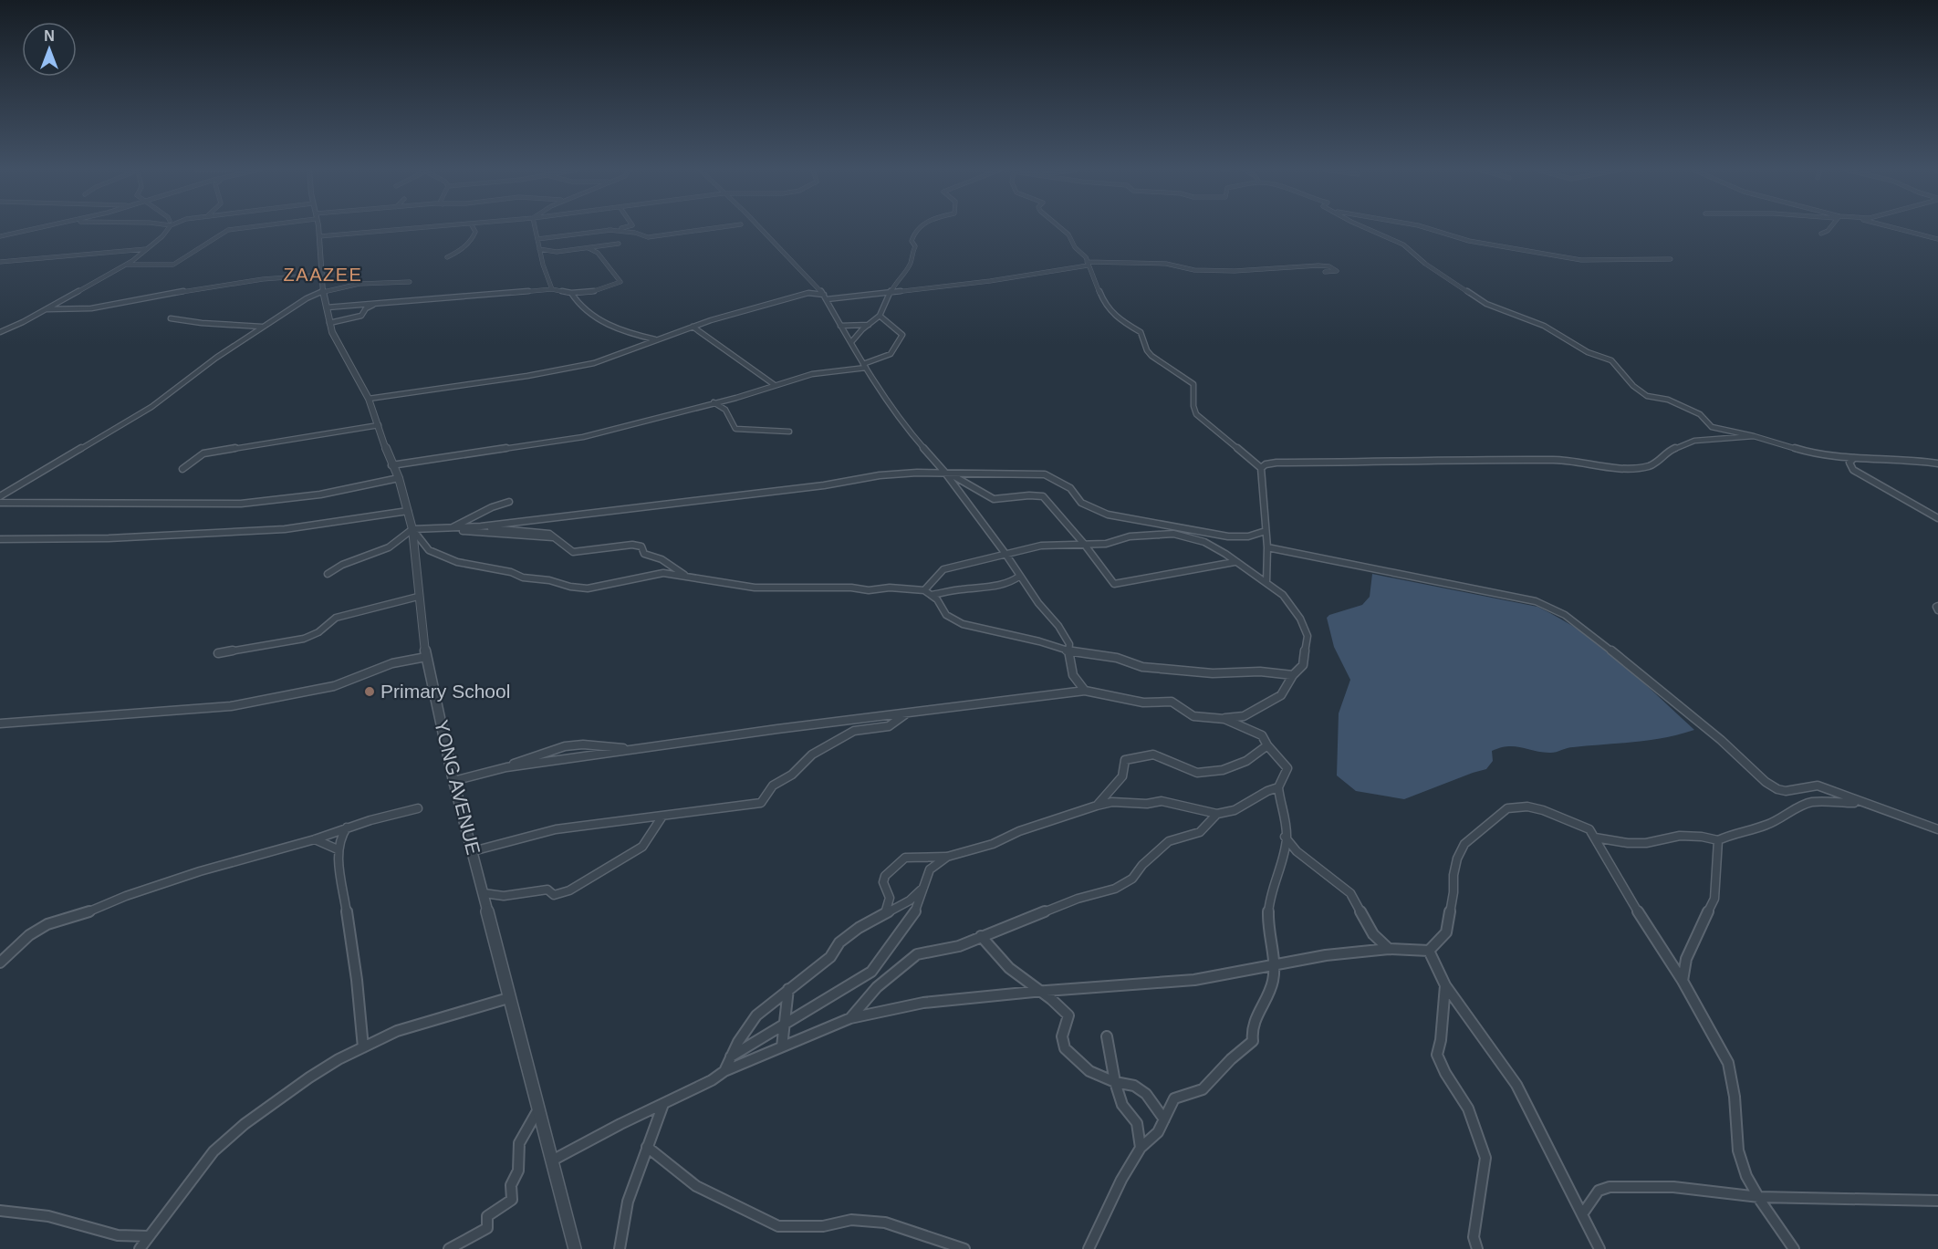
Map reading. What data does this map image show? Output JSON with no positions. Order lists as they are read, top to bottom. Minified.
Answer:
{"streets":{"street":["YONG AVENUE"]},"districts":["ZAAZEE"],"places":["Primary School"],"north":"top"}
